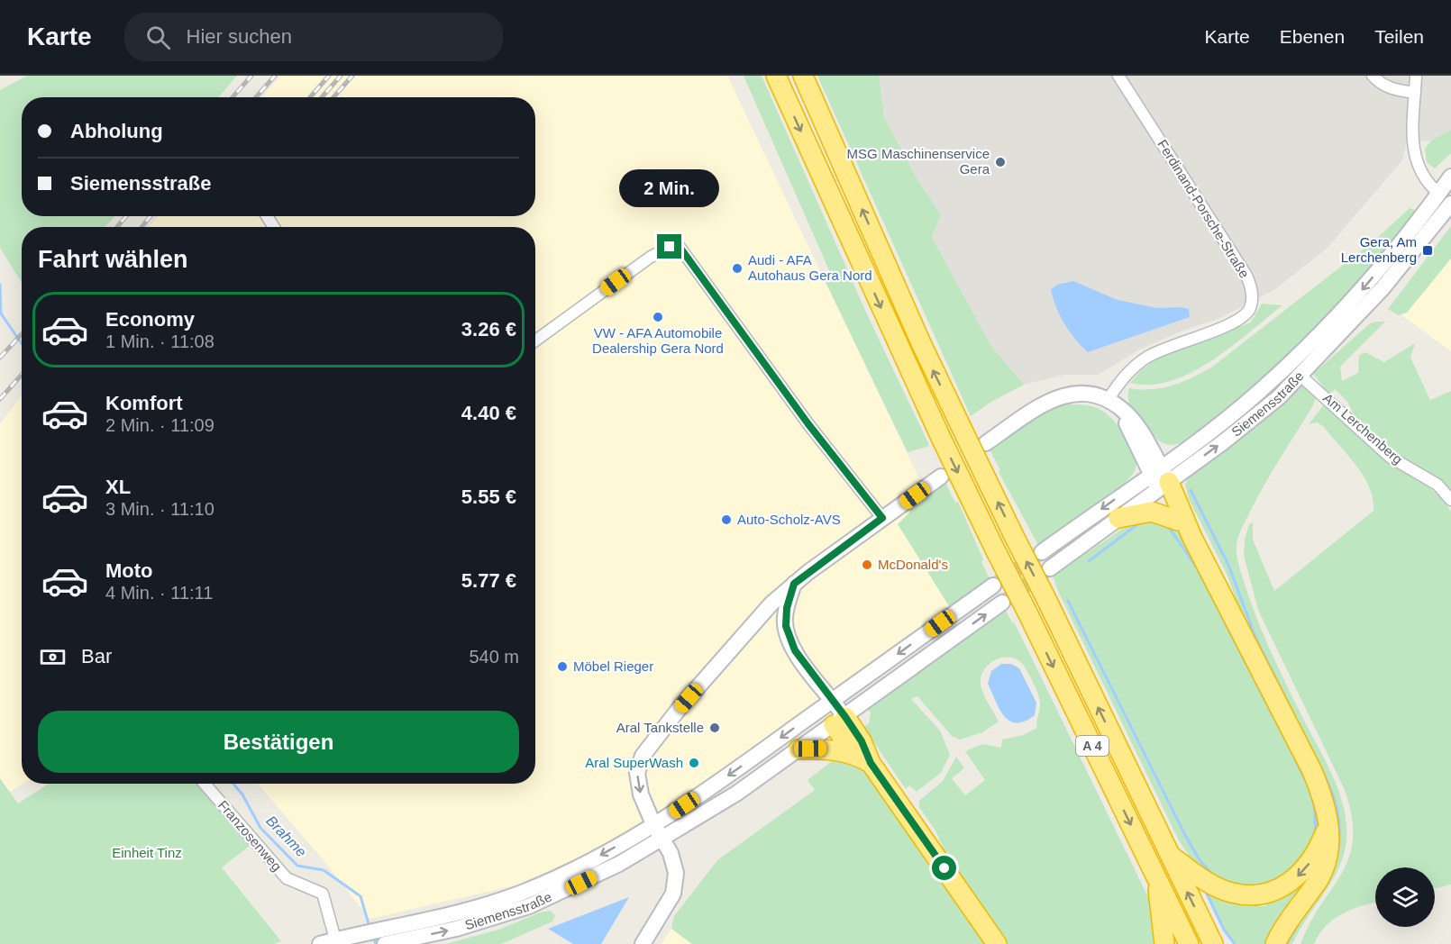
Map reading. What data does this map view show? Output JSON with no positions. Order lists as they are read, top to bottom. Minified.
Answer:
{"streets":{"highway":["A 4"],"main road":["Siemensstraße"],"street":["Ferdinand-Porsche-Straße","Am Lerchenberg","Franzosenweg"]},"crossings":[["Siemensstraße","Am Lerchenberg"],["Siemensstraße","Franzosenweg"]],"water":["Brahme"],"parks":["Einheit Tinz"],"places":{"other":["MSG Maschinenservice Gera","Audi - AFA Autohaus Gera Nord","VW - AFA Automobile Dealership Gera Nord","Auto-Scholz-AVS","McDonald's","Möbel Rieger","Aral Tankstelle","Aral SuperWash"],"transit":["Gera, Am Lerchenberg"]},"page":{"header":"Karte","search":"Hier suchen","nav":["Karte","Ebenen","Teilen"],"banner":["Abholung","Siemensstraße"],"bubble":"2 Min.","heading":"Fahrt wählen","list":[{"name":"Economy","note":"1 Min. · 11:08","value":"3.26 €"},{"name":"Komfort","note":"2 Min. · 11:09","value":"4.40 €"},{"name":"XL","note":"3 Min. · 11:10","value":"5.55 €"},{"name":"Moto","note":"4 Min. · 11:11","value":"5.77 €"}],"pay":["Bar","540 m"],"buttons":"Bestätigen"}}
